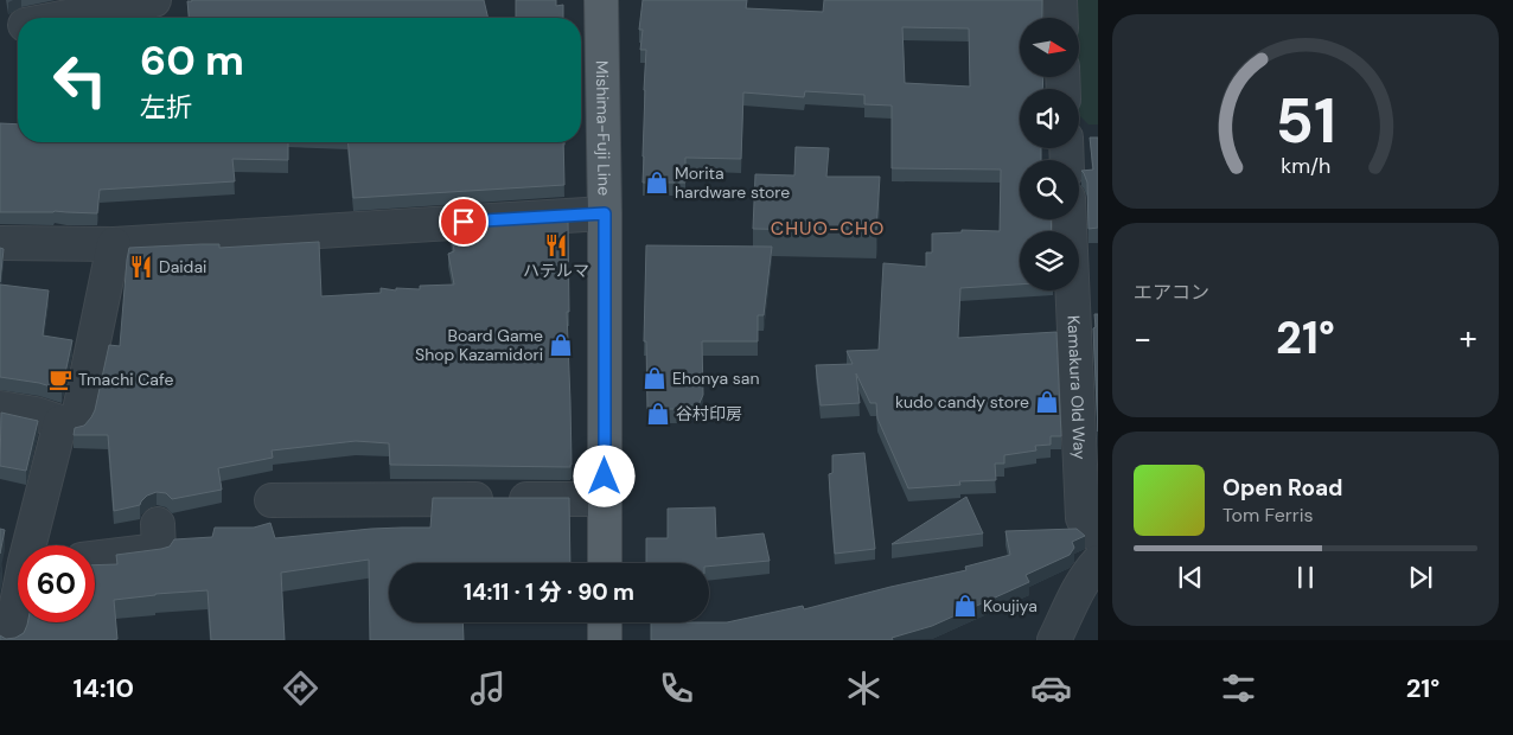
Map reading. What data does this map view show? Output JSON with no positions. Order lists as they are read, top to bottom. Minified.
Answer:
{"streets":{"main road":["Mishima-Fuji Line"],"street":["Kamakura Old Way"]},"districts":["CHUO-CHO"],"places":{"shop":["Morita hardware store","Board Game Shop Kazamidori","Ehonya san","kudo candy store","谷村印房","Koujiya"],"restaurant":["ハテルマ","Daidai"],"cafe":["Tmachi Cafe"]},"north":"right","page":{"turn":["60 m","左折"],"tile":"エアコン","heat":["−","21°","+"],"song":["Open Road","Tom Ferris"],"limit":"60","trip":"14:11 · 1 分 · 90 m","tabs":["14:10","21°"],"gauge":["51","km/h"]}}
